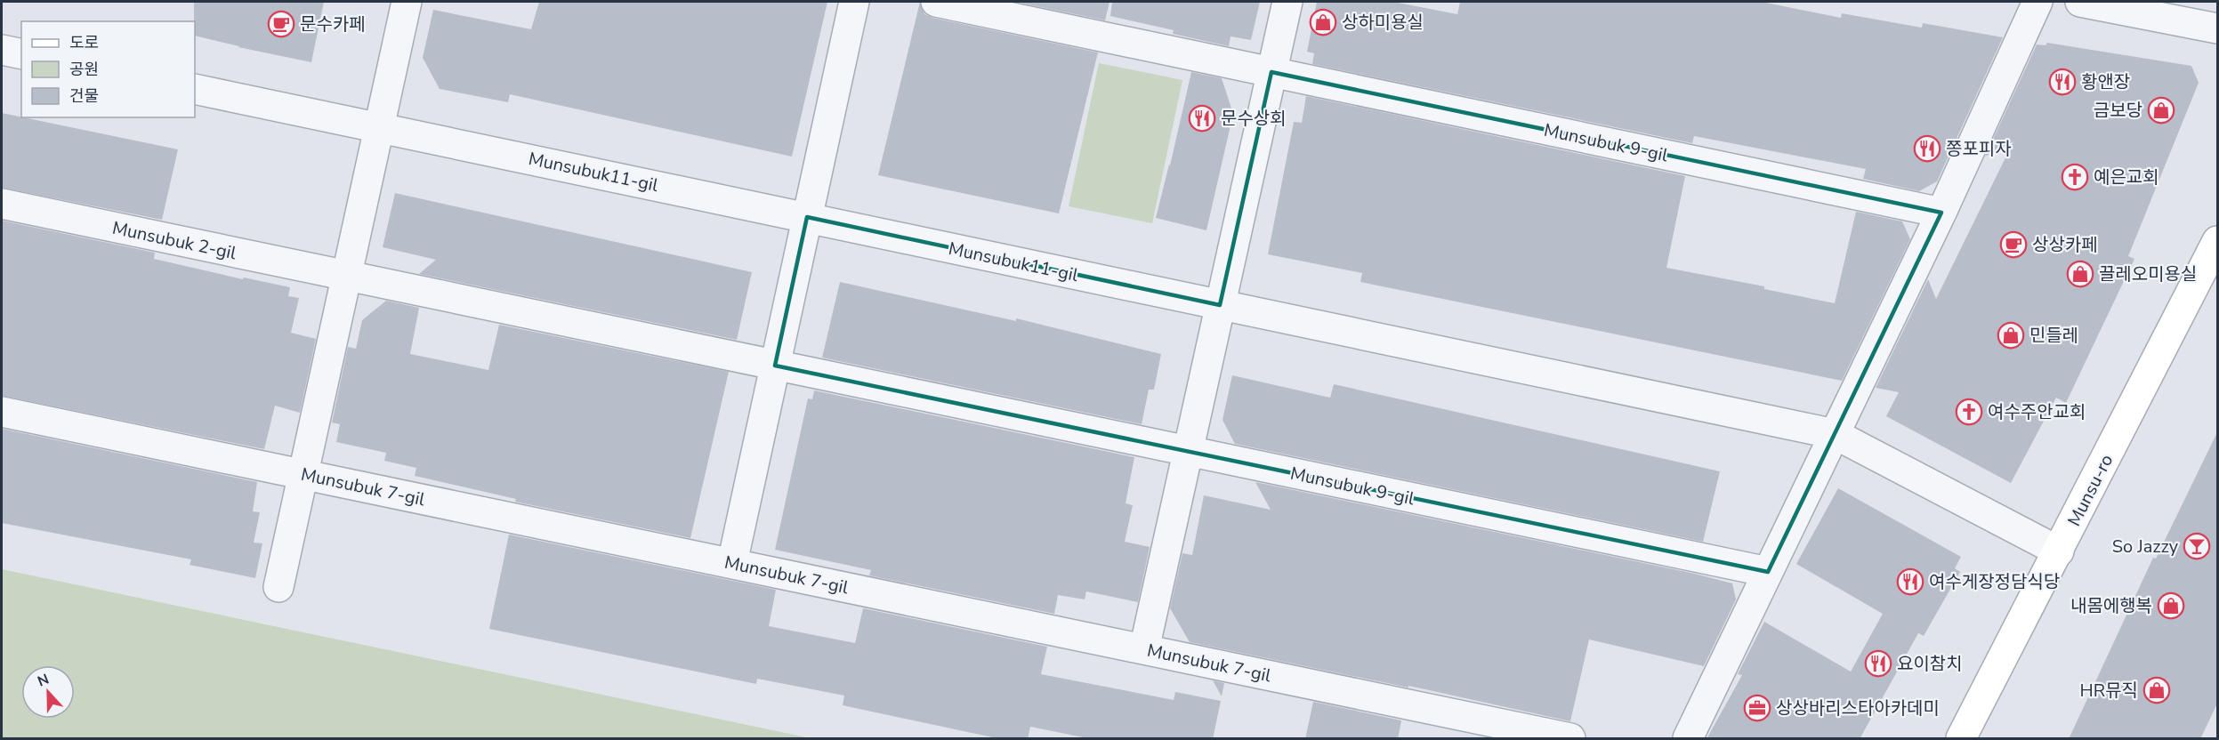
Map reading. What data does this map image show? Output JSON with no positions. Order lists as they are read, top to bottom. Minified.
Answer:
{"streets":{"street":["Munsubuk 9-gil","Munsubuk11-gil","Munsubuk 2-gil","Munsubuk 7-gil","Munsu-ro"]},"places":{"shop":["상하미용실","금보당","끌레오미용실","민들레","내몸에행복","HR뮤직"],"cafe":["문수카페","상상카페"],"restaurant":["황앤장","문수상회","쫑포피자","여수게장정담식당","요이참치"],"church":["예은교회","여수주안교회"],"bar":["So Jazzy"],"office":["상상바리스타아카데미"]},"legend":["도로","공원","건물"],"north":"top"}
